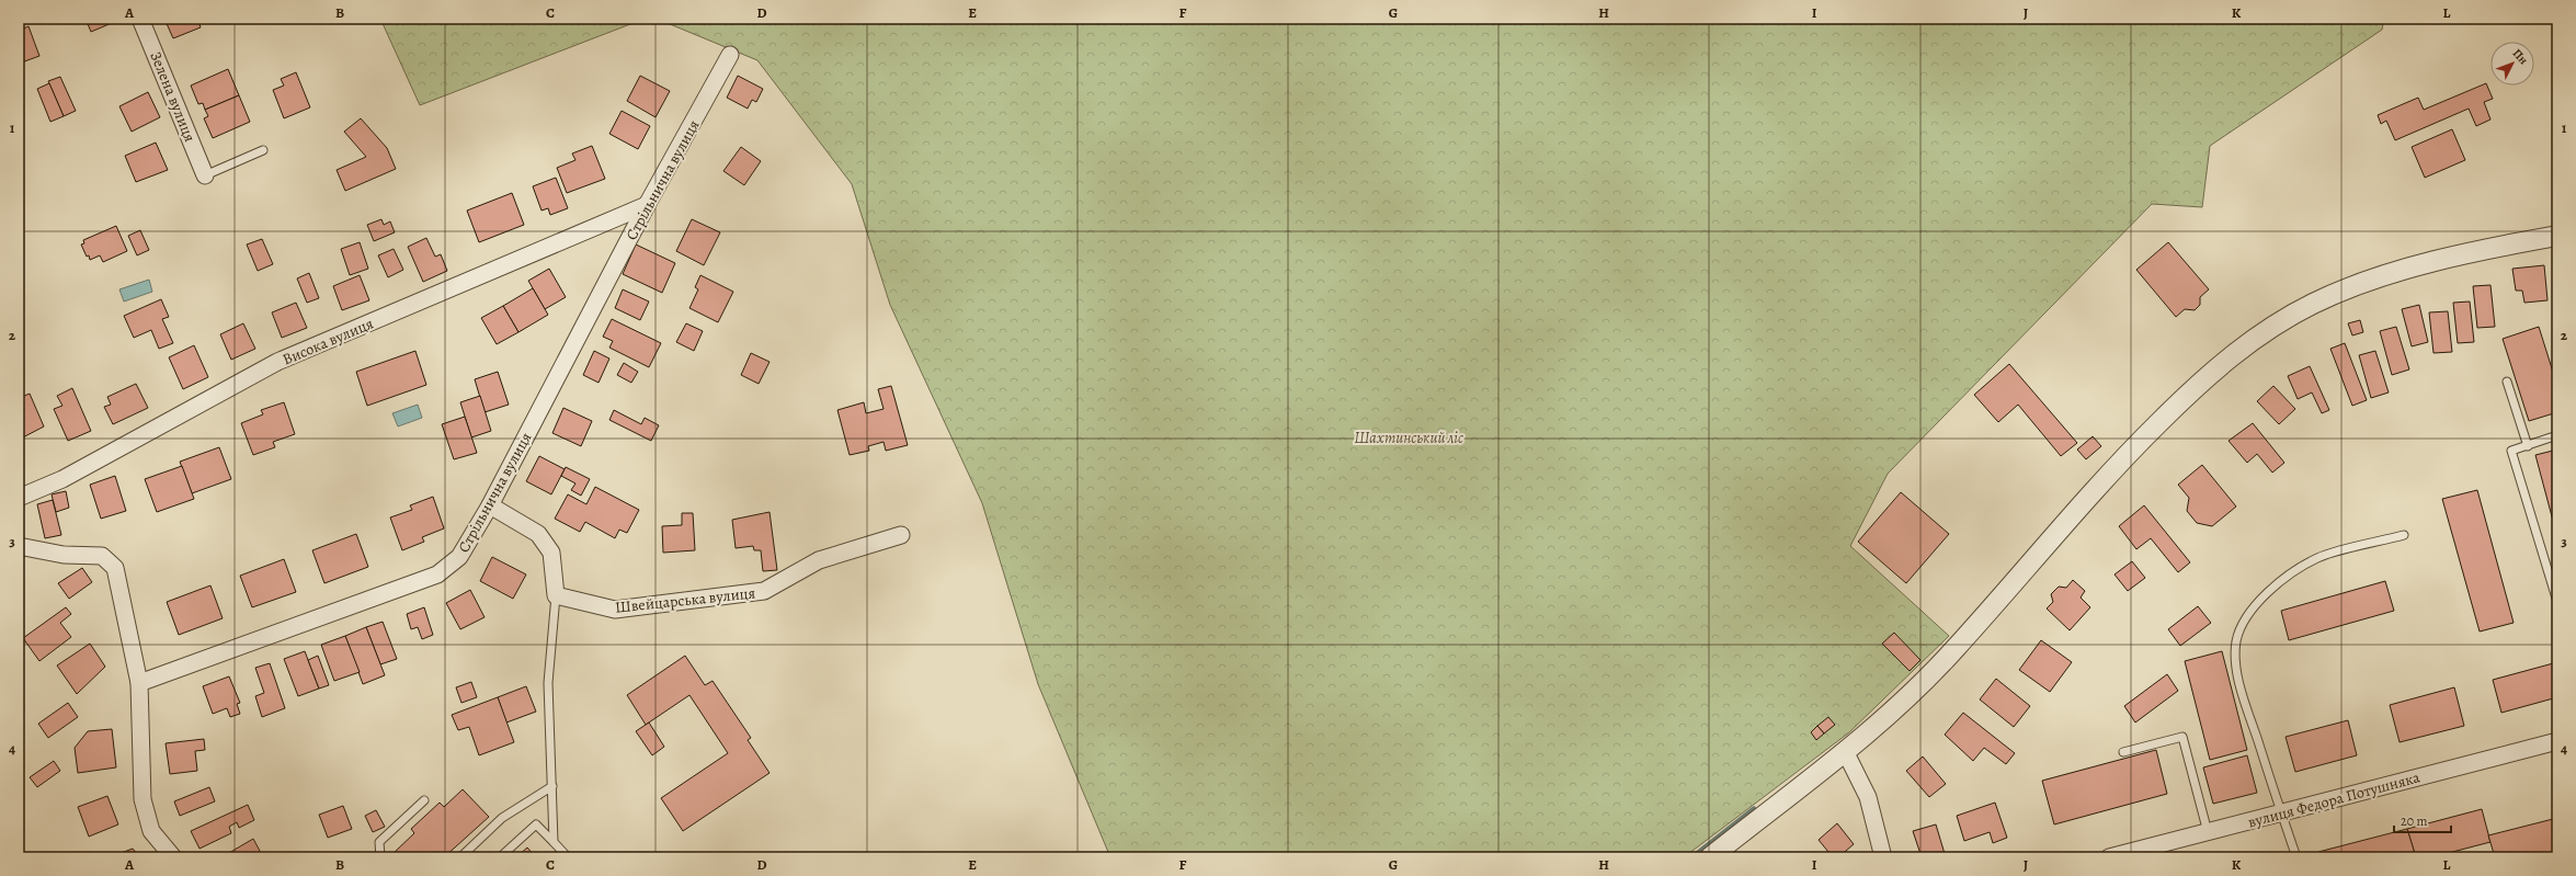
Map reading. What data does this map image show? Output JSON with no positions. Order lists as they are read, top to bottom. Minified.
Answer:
{"streets":{"street":["Зелена вулиця","Стрільнична вулиця","Висока вулиця","Швейцарська вулиця","вулиця Федора Потушняка"]},"crossings":[["Стрільнична вулиця","Висока вулиця"]],"parks":["Шахтинський ліс"],"scale_bar":"20 m","north":"top right","grid":{"columns":["A","B","C","D","E","F","G","H","I","J","K","L"],"rows":["1","2","3","4"]}}
